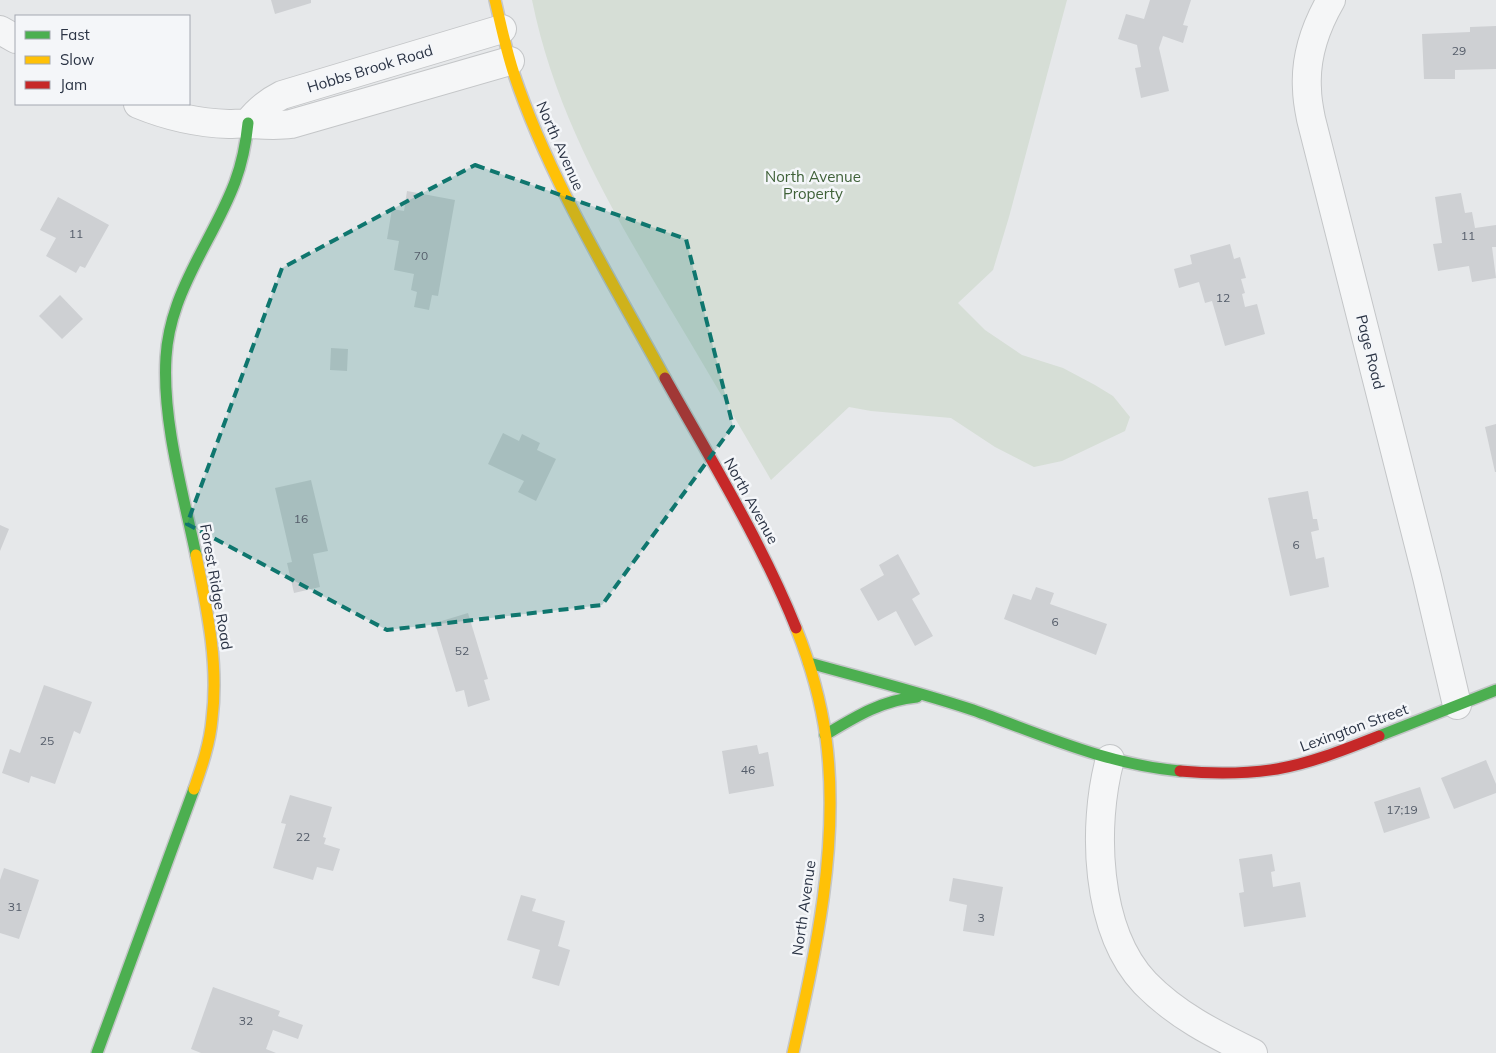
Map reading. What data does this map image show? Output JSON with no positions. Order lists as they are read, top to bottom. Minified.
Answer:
{"streets":{"street":["Hobbs Brook Road","North Avenue","Page Road","Forest Ridge Road","Lexington Street"]},"crossings":[["Hobbs Brook Road","North Avenue"],["Hobbs Brook Road","Forest Ridge Road"],["North Avenue","Lexington Street"],["Page Road","Lexington Street"]],"parks":["North Avenue Property"],"house_numbers":["29","11","11","70","12","16","6","6","52","25","46","17;19","22","31","3","32"],"legend":["Fast","Slow","Jam"]}
